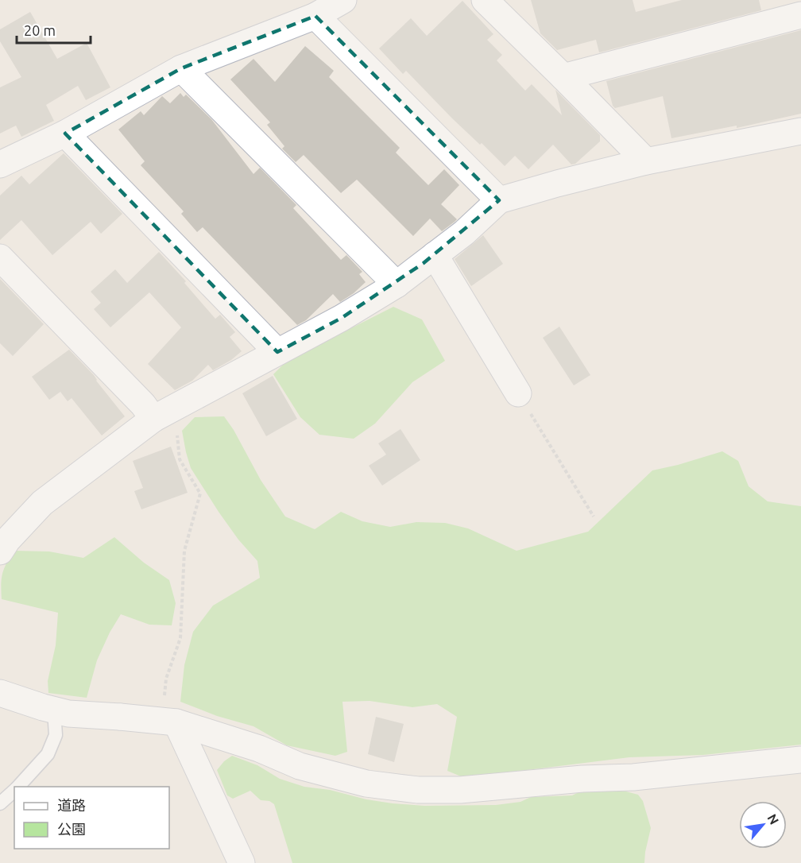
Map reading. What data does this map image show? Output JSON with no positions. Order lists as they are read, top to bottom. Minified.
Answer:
{"legend":["道路","公園"],"scale_bar":"20 m","north":"top right"}
